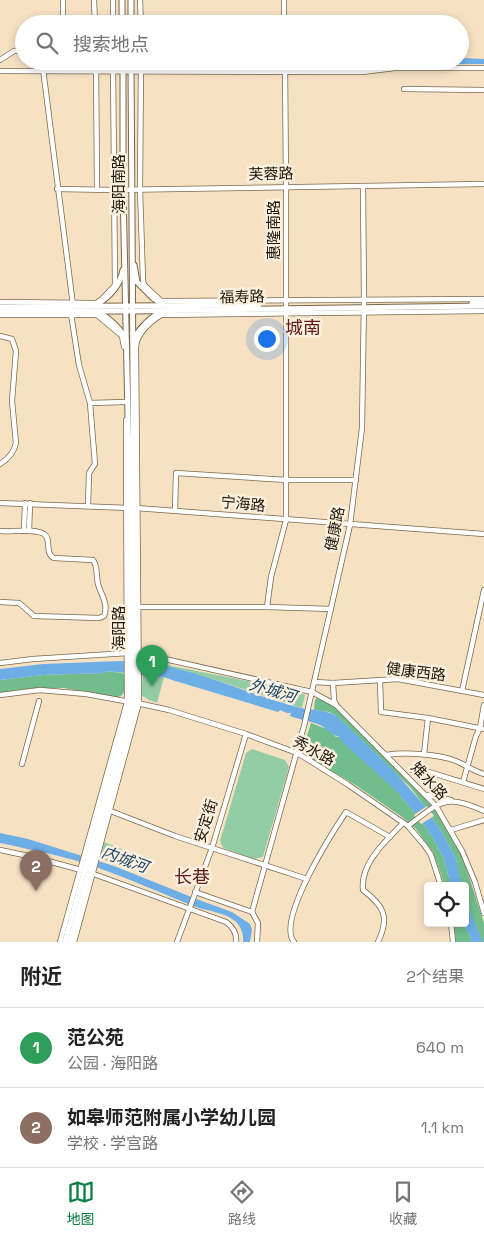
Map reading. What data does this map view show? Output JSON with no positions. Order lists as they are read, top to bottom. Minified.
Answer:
{"streets":{"main road":["海阳南路","福寿路","海阳路"],"street":["芙蓉路","惠隆南路","宁海路","健康路","健康西路","秀水路","雉水路","安定街"]},"crossings":[["芙蓉路","海阳南路"],["芙蓉路","惠隆南路"],["芙蓉路","健康路"],["海阳南路","福寿路"],["海阳南路","海阳路"],["惠隆南路","福寿路"],["惠隆南路","宁海路"],["福寿路","健康路"],["福寿路","海阳路"],["宁海路","健康路"],["宁海路","海阳路"],["健康路","健康西路"],["健康路","秀水路"],["健康路","雉水路"],["海阳路","秀水路"],["秀水路","安定街"]],"districts":["城南","长巷"],"water":["外城河","内城河"],"page":{"search":"搜索地点","pins":["1","2"],"heading":["附近","2个结果"],"list":[{"mark":"1","name":"范公苑","note":"公园 · 海阳路","value":"640 m"},{"mark":"2","name":"如皋师范附属小学幼儿园","note":"学校 · 学宫路","value":"1.1 km"}],"nav":["地图","路线","收藏"]}}
